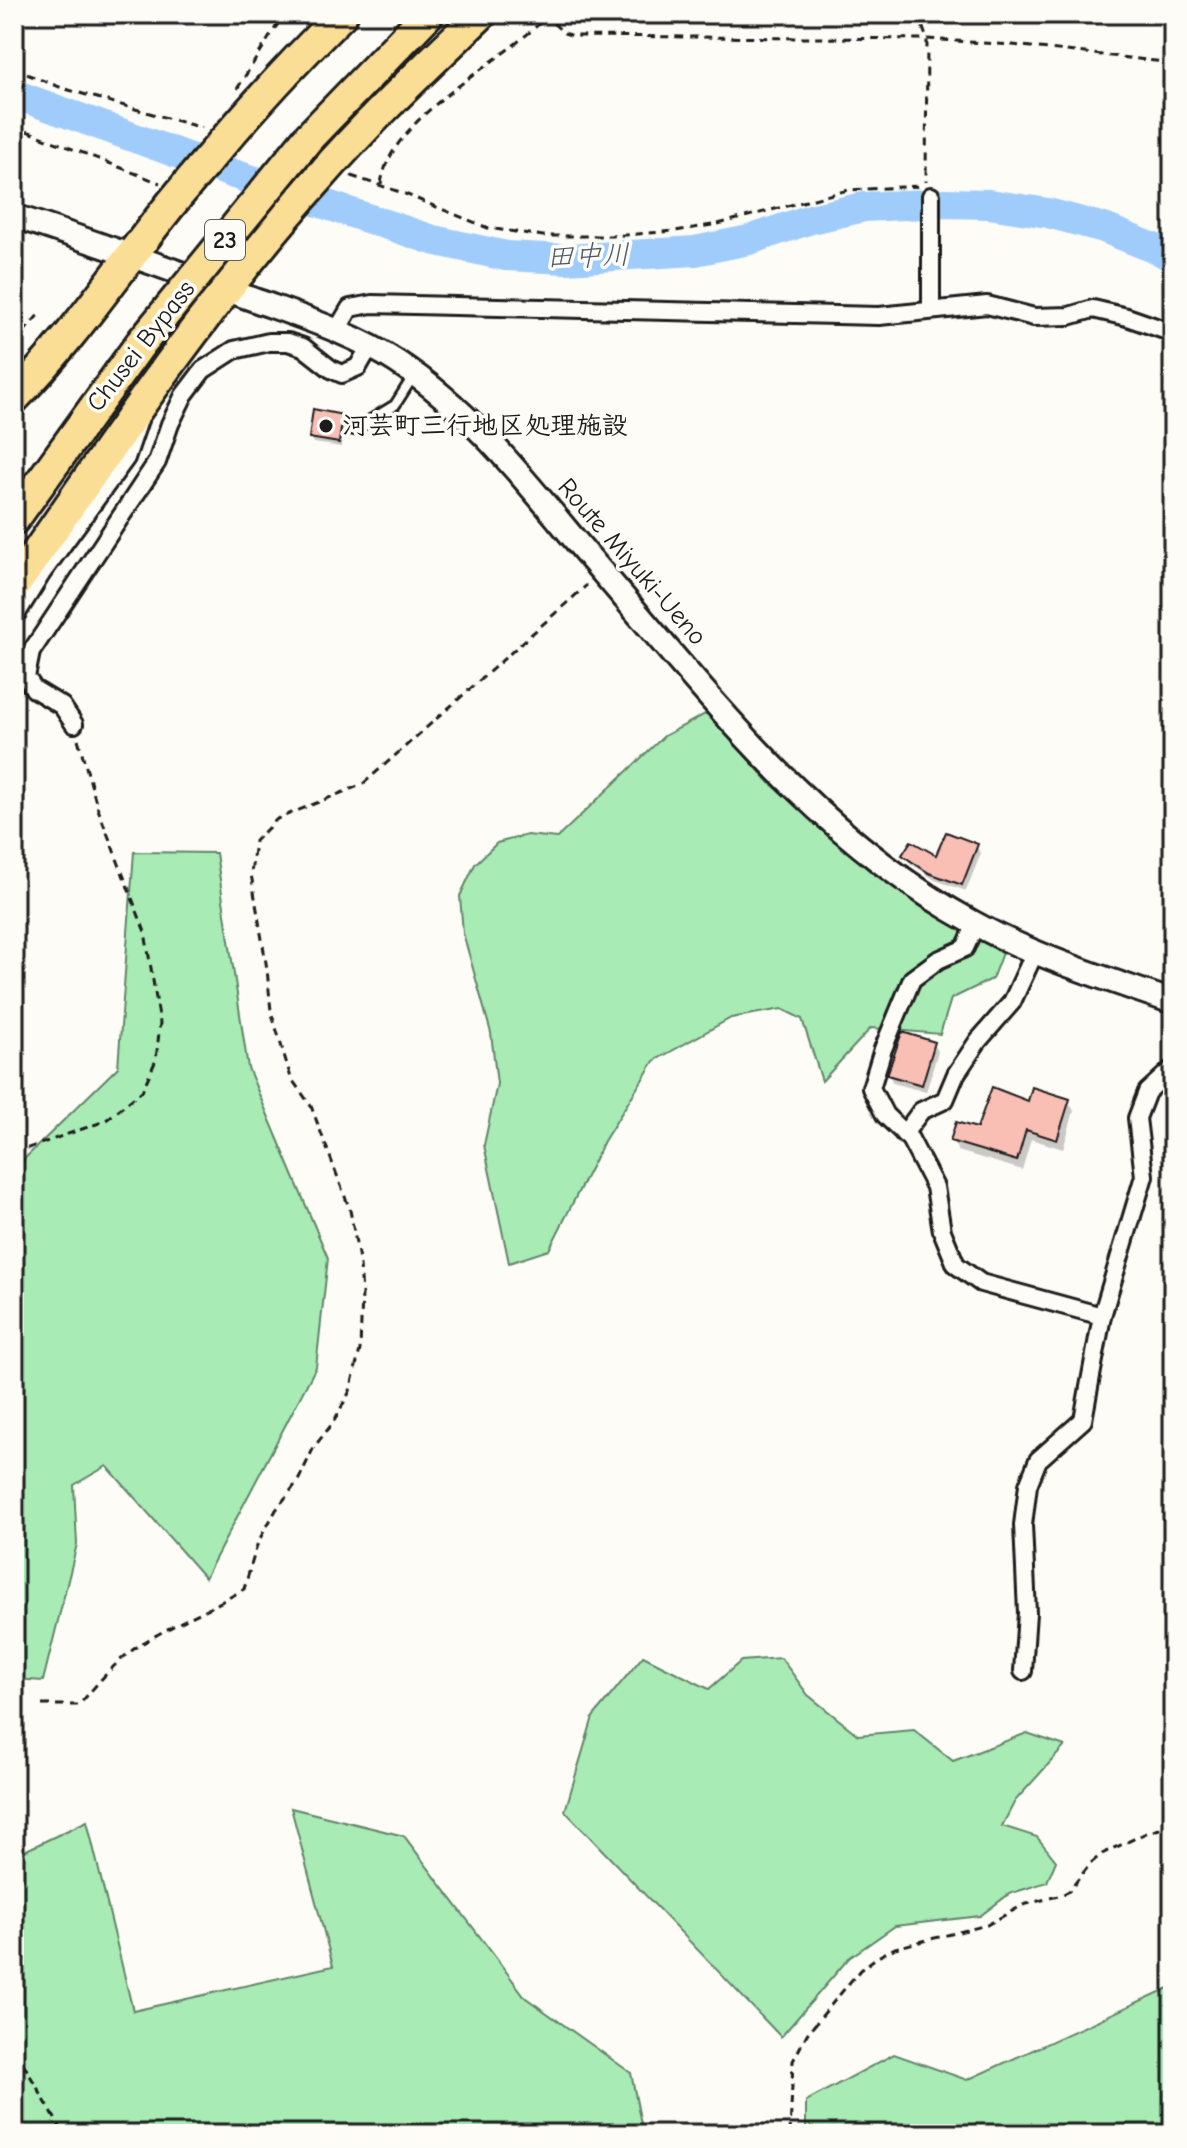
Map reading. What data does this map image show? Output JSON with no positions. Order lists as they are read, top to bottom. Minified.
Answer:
{"streets":{"highway":["23","Chusei Bypass"],"main road":["Route Miyuki-Ueno"]},"water":["田中川"],"places":["河芸町三行地区処理施設"]}
